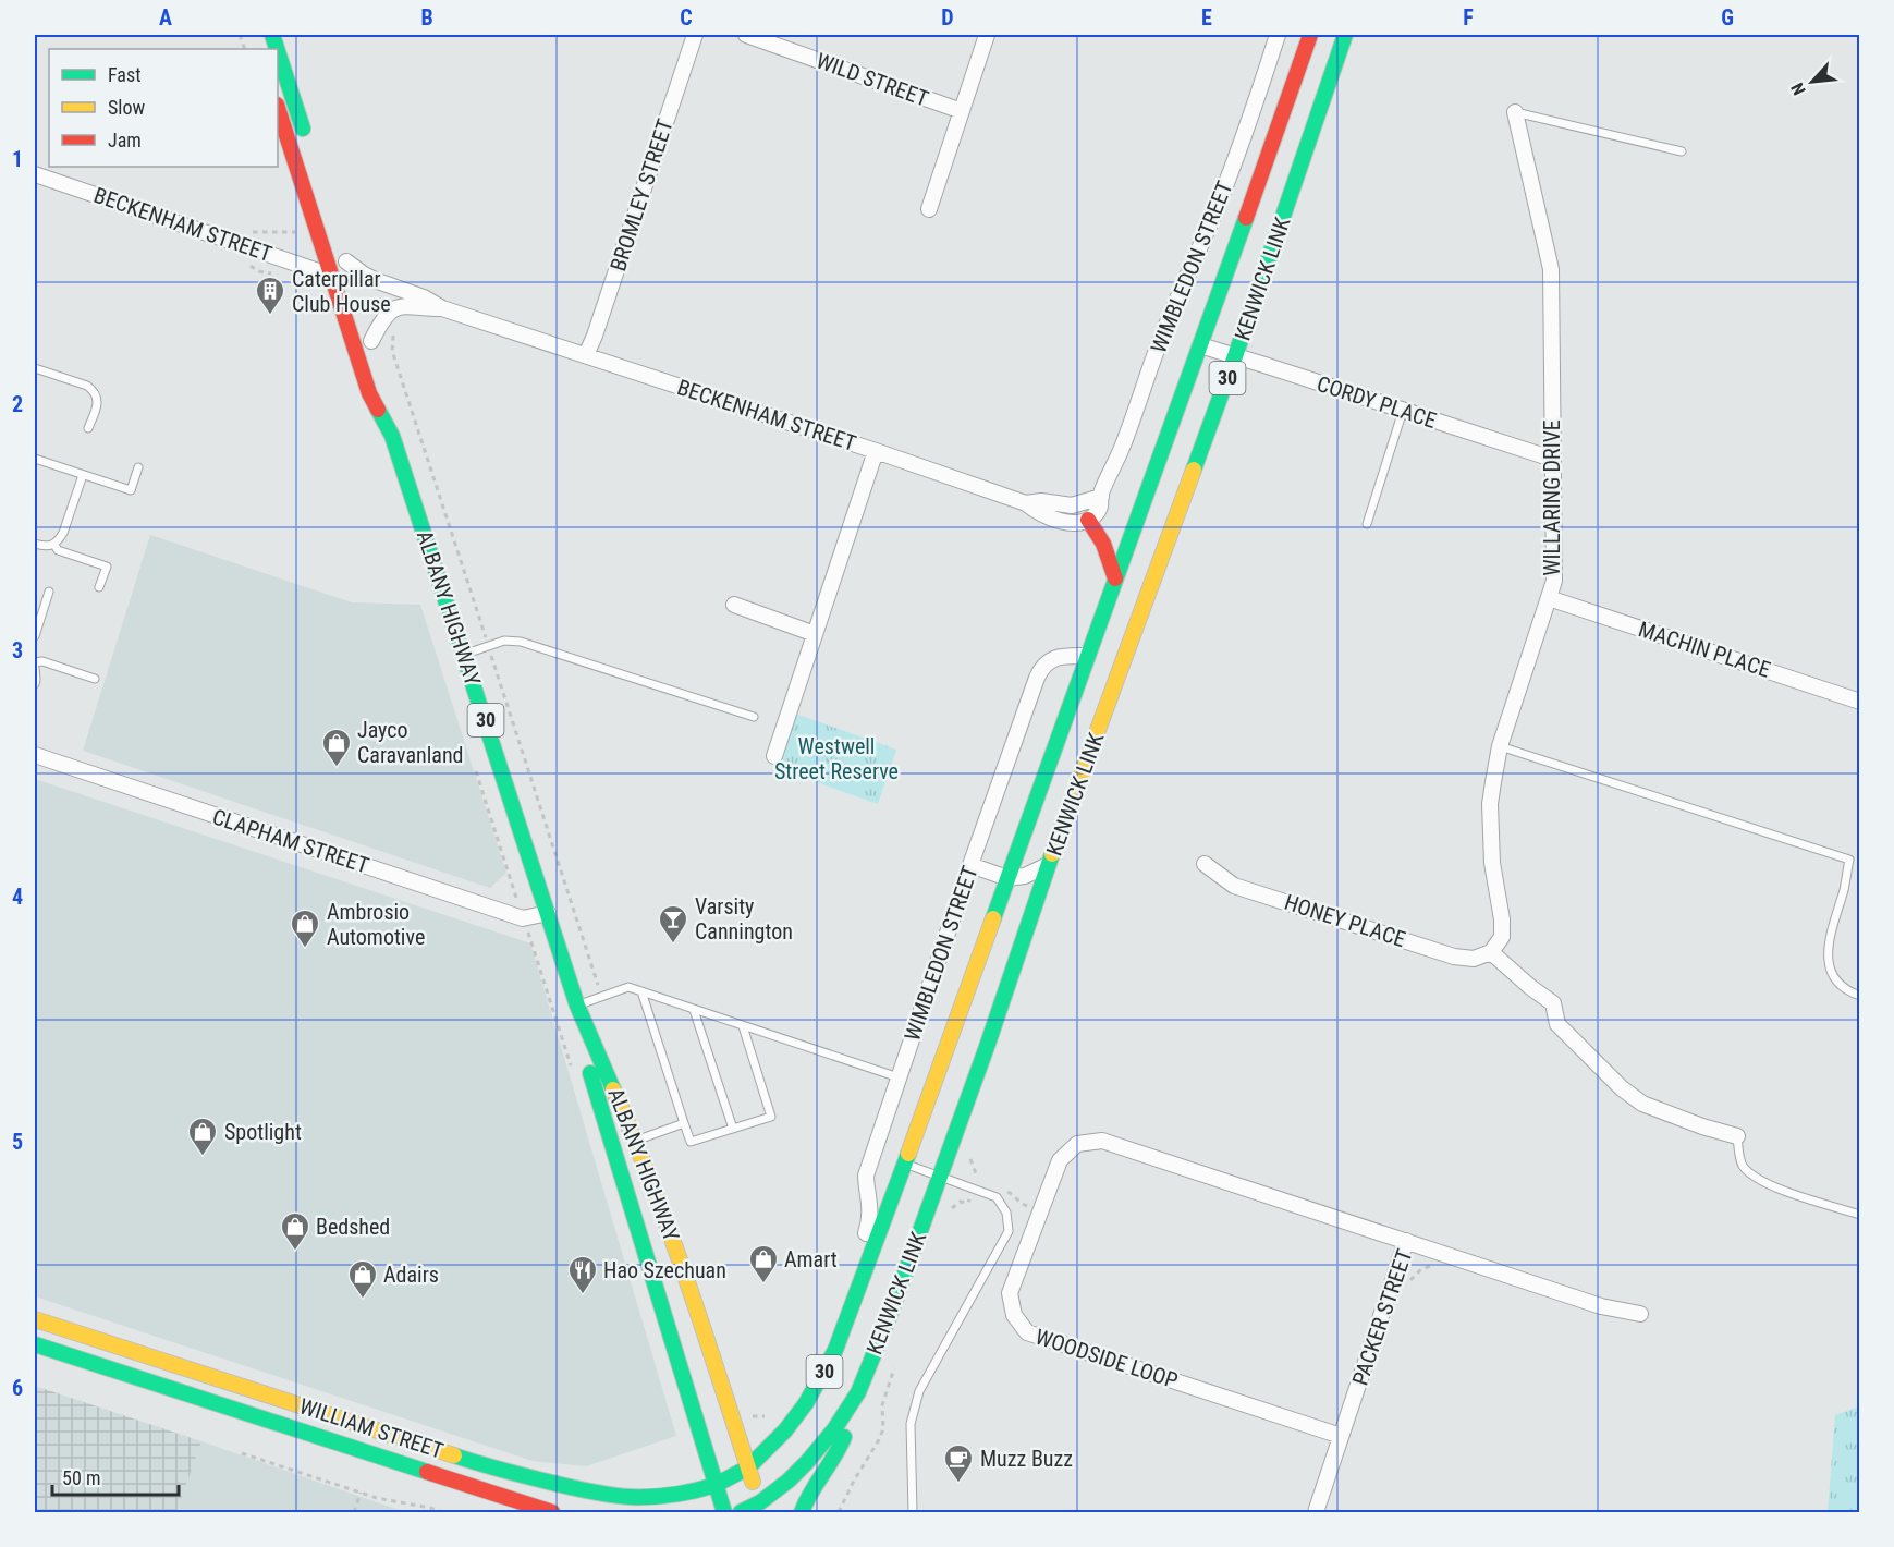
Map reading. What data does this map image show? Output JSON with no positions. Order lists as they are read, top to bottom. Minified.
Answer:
{"streets":{"main road":["KENWICK LINK","30","ALBANY HIGHWAY","WILLIAM STREET"],"street":["WILD STREET","BROMLEY STREET","BECKENHAM STREET","WIMBLEDON STREET","CORDY PLACE","WILLARING DRIVE","MACHIN PLACE","CLAPHAM STREET","HONEY PLACE","PACKER STREET","WOODSIDE LOOP"]},"crossings":[["BROMLEY STREET","BECKENHAM STREET"],["BECKENHAM STREET","WIMBLEDON STREET"],["BECKENHAM STREET","ALBANY HIGHWAY"],["WIMBLEDON STREET","KENWICK LINK"],["KENWICK LINK","CORDY PLACE"],["KENWICK LINK","ALBANY HIGHWAY"],["KENWICK LINK","WILLIAM STREET"],["CORDY PLACE","WILLARING DRIVE"],["WILLARING DRIVE","MACHIN PLACE"],["WILLARING DRIVE","HONEY PLACE"],["ALBANY HIGHWAY","WILLIAM STREET"],["PACKER STREET","WOODSIDE LOOP"]],"parks":["Westwell Street Reserve"],"places":{"building":["Caterpillar Club House"],"shop":["Jayco Caravanland","Ambrosio Automotive","Spotlight","Bedshed","Amart","Adairs"],"bar":["Varsity Cannington"],"restaurant":["Hao Szechuan"],"cafe":["Muzz Buzz"]},"legend":["Fast","Slow","Jam"],"scale_bar":"50 m","north":"bottom left","grid":{"columns":["A","B","C","D","E","F","G"],"rows":["1","2","3","4","5","6"]}}
